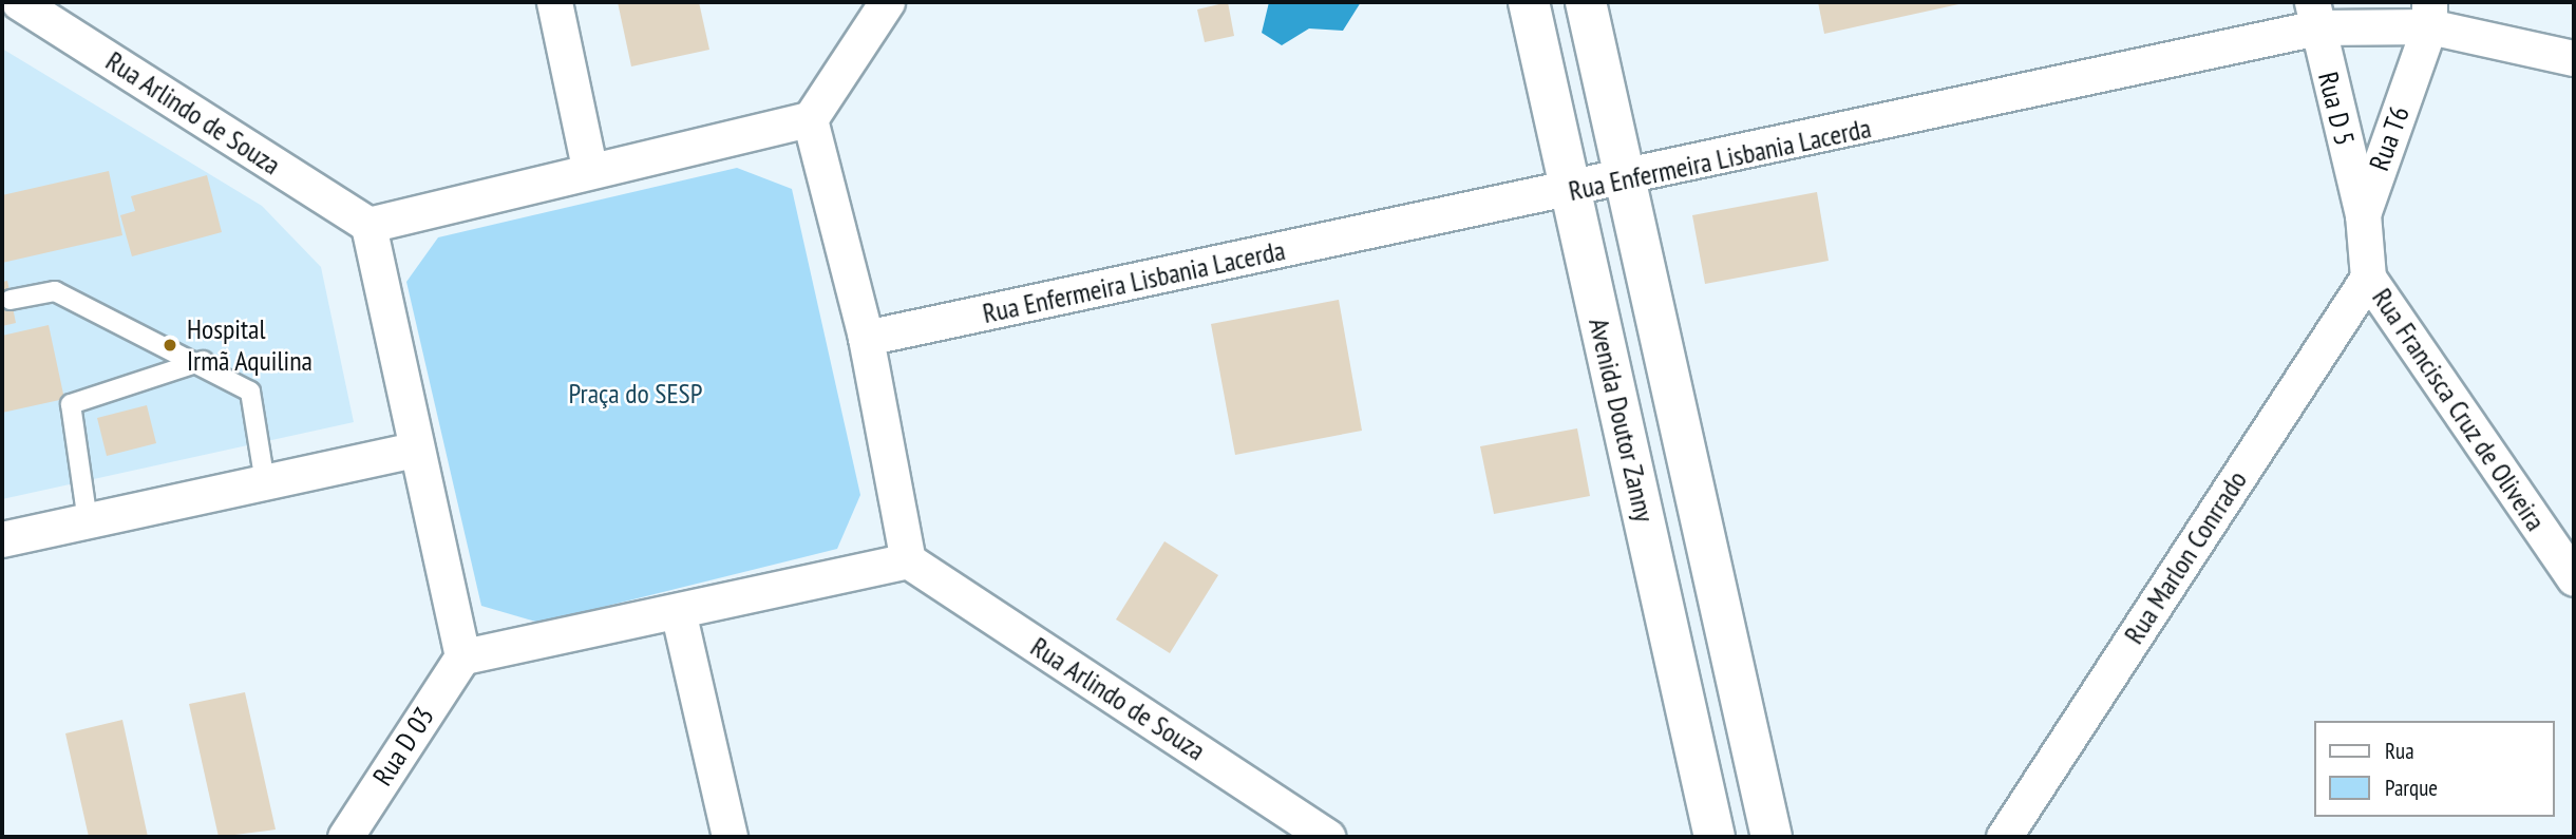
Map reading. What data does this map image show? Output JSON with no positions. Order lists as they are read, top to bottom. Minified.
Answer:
{"streets":{"street":["Rua D 5","Rua Arlindo de Souza","Rua T6","Rua Enfermeira Lisbania Lacerda","Rua Francisca Cruz de Oliveira","Avenida Doutor Zanny","Rua Marlon Conrrado","Rua D 03"]},"crossings":[["Rua D 5","Rua T6"],["Rua D 5","Rua Enfermeira Lisbania Lacerda"],["Rua T6","Rua Enfermeira Lisbania Lacerda"],["Rua T6","Rua Francisca Cruz de Oliveira"],["Rua T6","Rua Marlon Conrrado"],["Rua Enfermeira Lisbania Lacerda","Avenida Doutor Zanny"],["Rua Francisca Cruz de Oliveira","Rua Marlon Conrrado"]],"parks":["Praça do SESP"],"places":["Hospital Irmã Aquilina"],"legend":["Rua","Parque"]}
